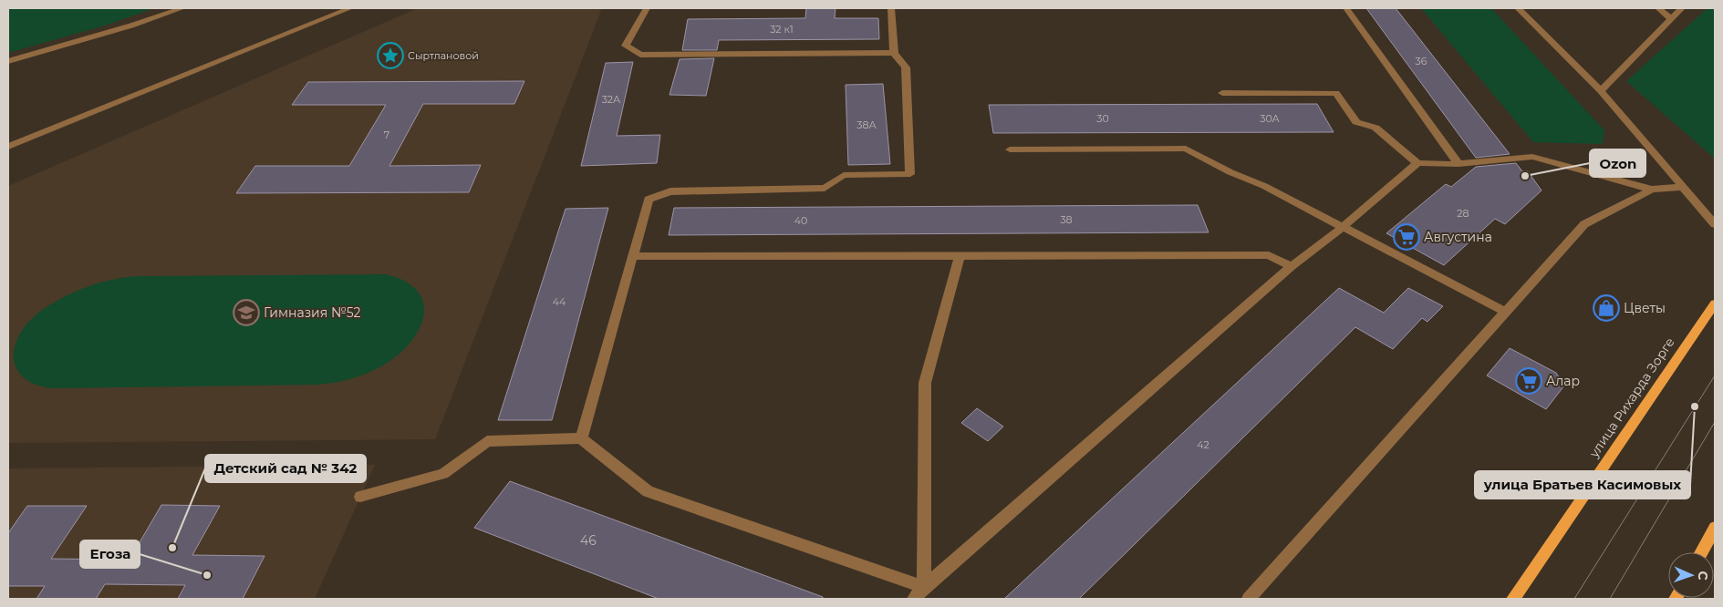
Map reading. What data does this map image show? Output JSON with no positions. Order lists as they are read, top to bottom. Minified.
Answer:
{"streets":{"main road":["улица Рихарда Зорге"]},"places":{"place":["Сыртлановой"],"other":["Ozon","улица Братьев Касимовых","Детский сад № 342","Егоза"],"supermarket":["Августина","Алар"],"shop":["Цветы"],"school or university":["Гимназия №52"]},"house_numbers":["32 к1","36","32А","30","30А","38А","7","28","38","40","44","42","46"],"north":"right"}
